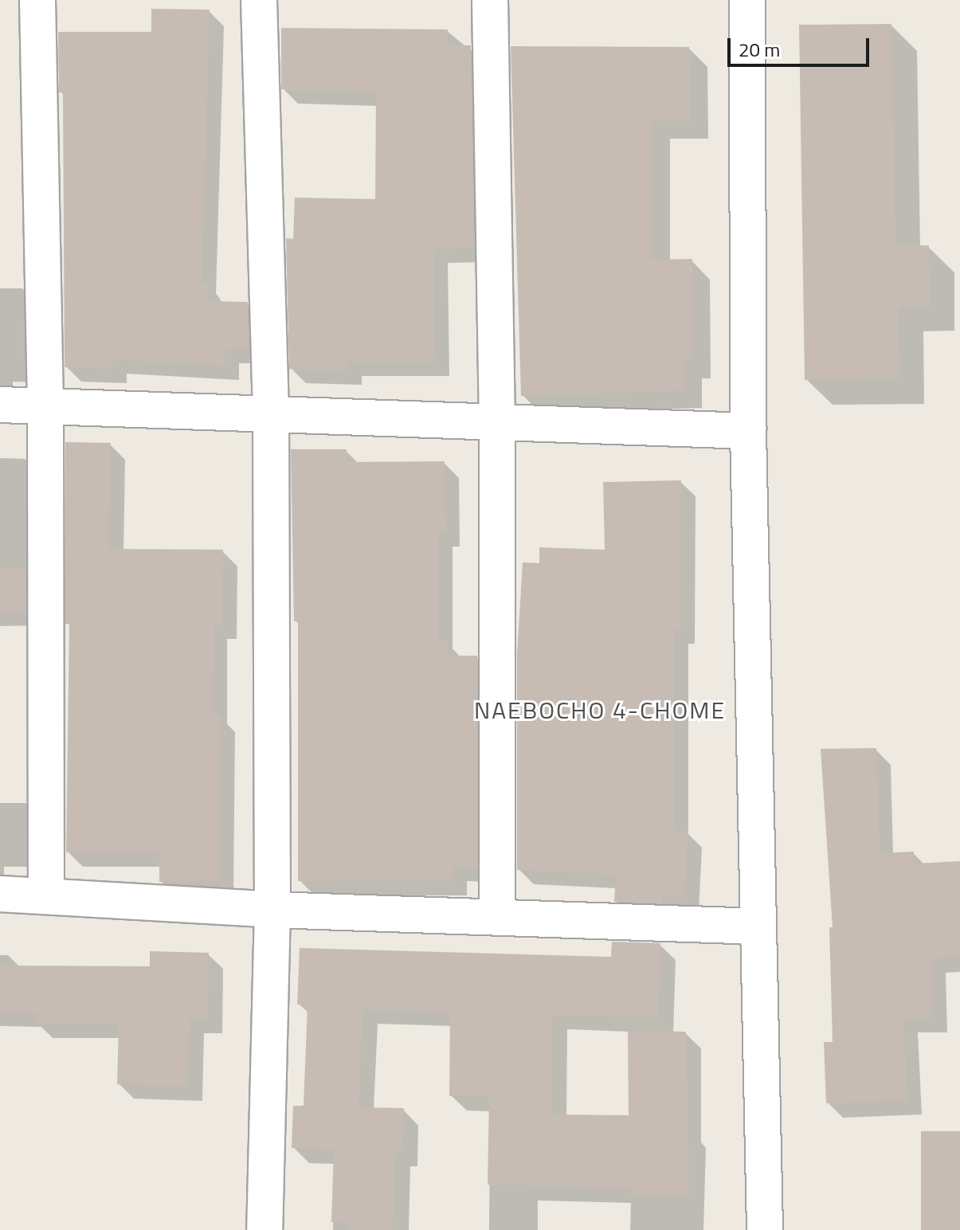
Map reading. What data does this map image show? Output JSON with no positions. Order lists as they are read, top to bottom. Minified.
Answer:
{"districts":["NAEBOCHO 4-CHOME"],"scale_bar":"20 m"}
